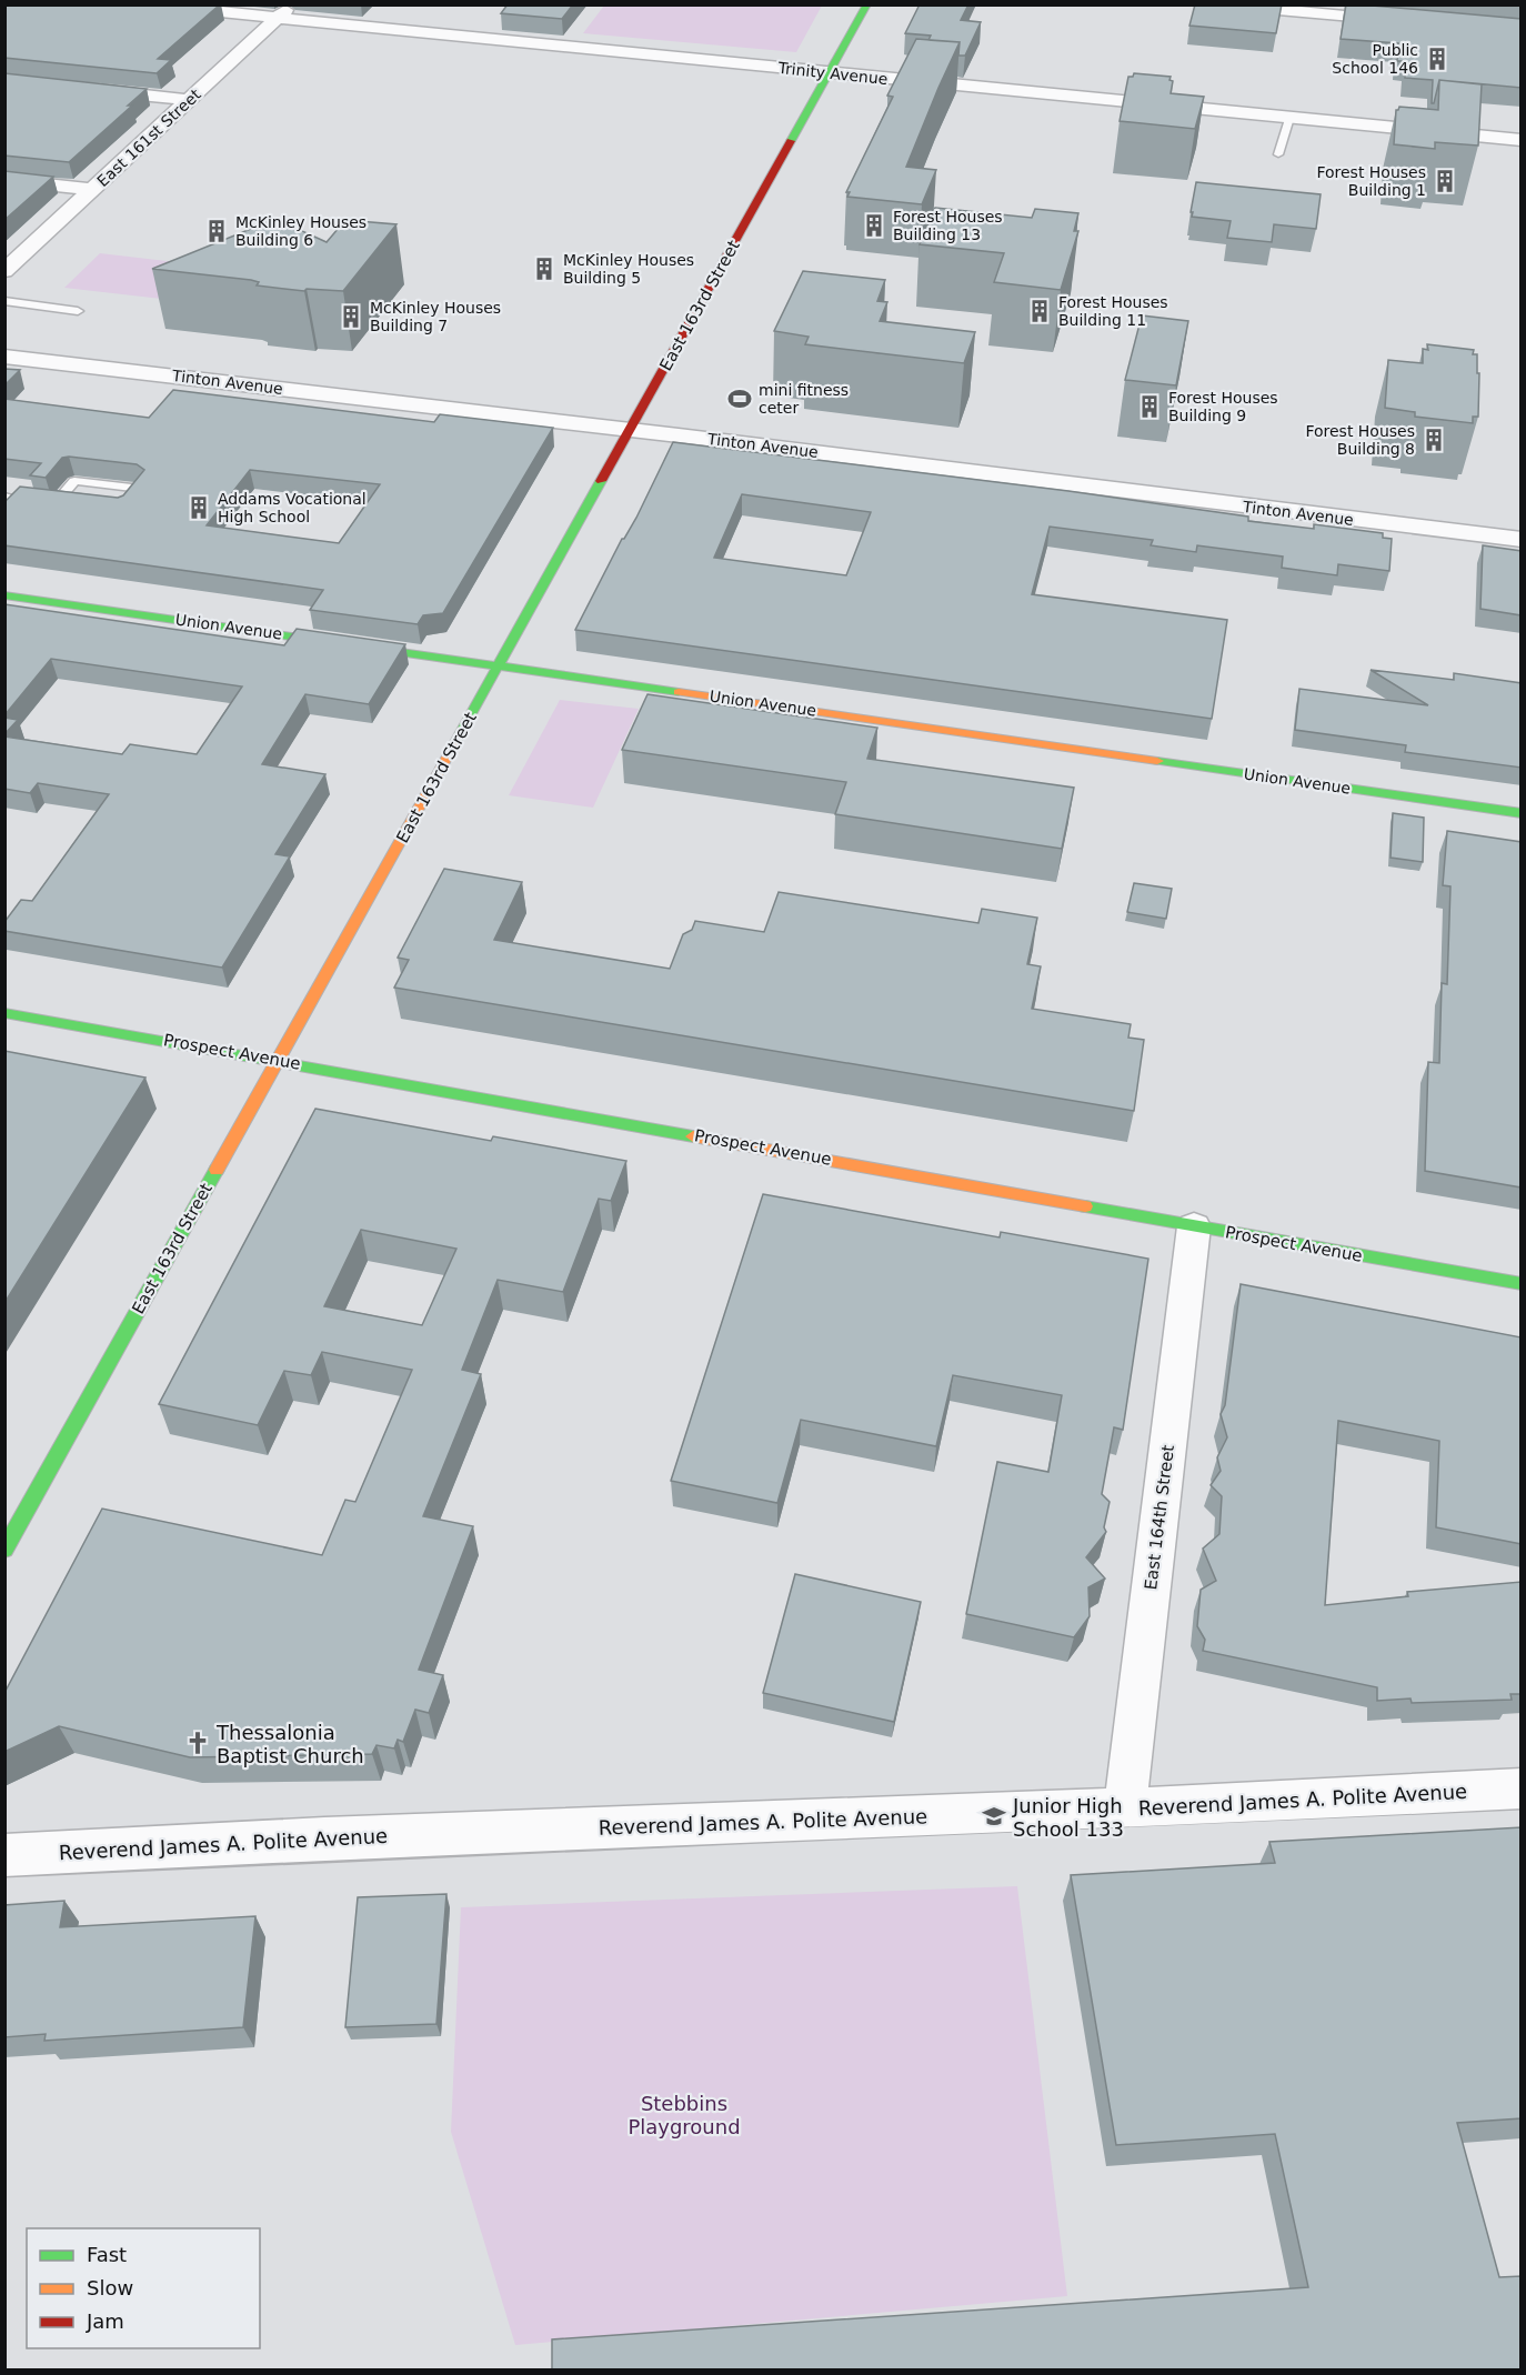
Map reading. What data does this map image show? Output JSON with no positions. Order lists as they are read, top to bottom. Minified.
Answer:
{"streets":{"main road":["East 163rd Street","Union Avenue","Prospect Avenue"],"street":["Trinity Avenue","East 161st Street","Tinton Avenue","East 164th Street","Reverend James A. Polite Avenue"]},"crossings":[["Trinity Avenue","East 161st Street"],["Trinity Avenue","East 163rd Street"],["East 163rd Street","Tinton Avenue"],["East 163rd Street","Union Avenue"],["East 163rd Street","Prospect Avenue"],["Prospect Avenue","East 164th Street"],["East 164th Street","Reverend James A. Polite Avenue"]],"parks":["Stebbins Playground"],"places":{"building":["Public School 146","Forest Houses Building 1","Forest Houses Building 13","McKinley Houses Building 6","McKinley Houses Building 5","Forest Houses Building 11","McKinley Houses Building 7","Forest Houses Building 9","Forest Houses Building 8","Addams Vocational High School"],"sports":["mini fitness ceter"],"church":["Thessalonia Baptist Church"],"school or university":["Junior High School 133"]},"legend":["Fast","Slow","Jam"]}
